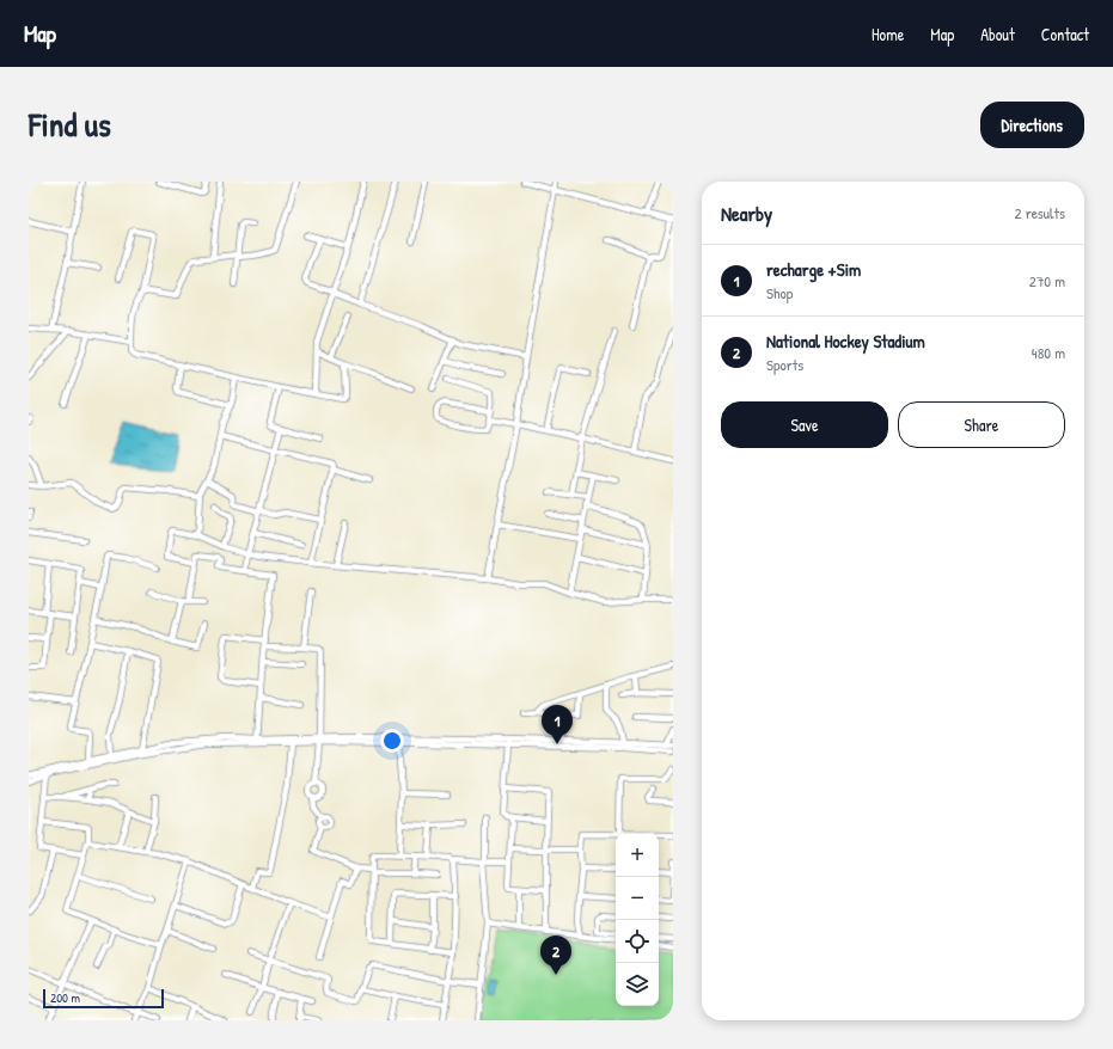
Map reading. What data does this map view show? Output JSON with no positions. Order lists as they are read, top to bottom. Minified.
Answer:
{"scale_bar":"200 m","page":{"header":"Map","nav":["Home","Map","About","Contact"],"title":"Find us","buttons":["Directions",["Save","Share"]],"heading":["Nearby","2 results"],"list":[{"mark":"1","name":"recharge +Sim","note":"Shop","value":"270 m"},{"mark":"2","name":"National Hockey Stadium","note":"Sports","value":"480 m"}],"pins":["1","2"],"map_buttons":["+","−"],"scale":"200 m"}}
